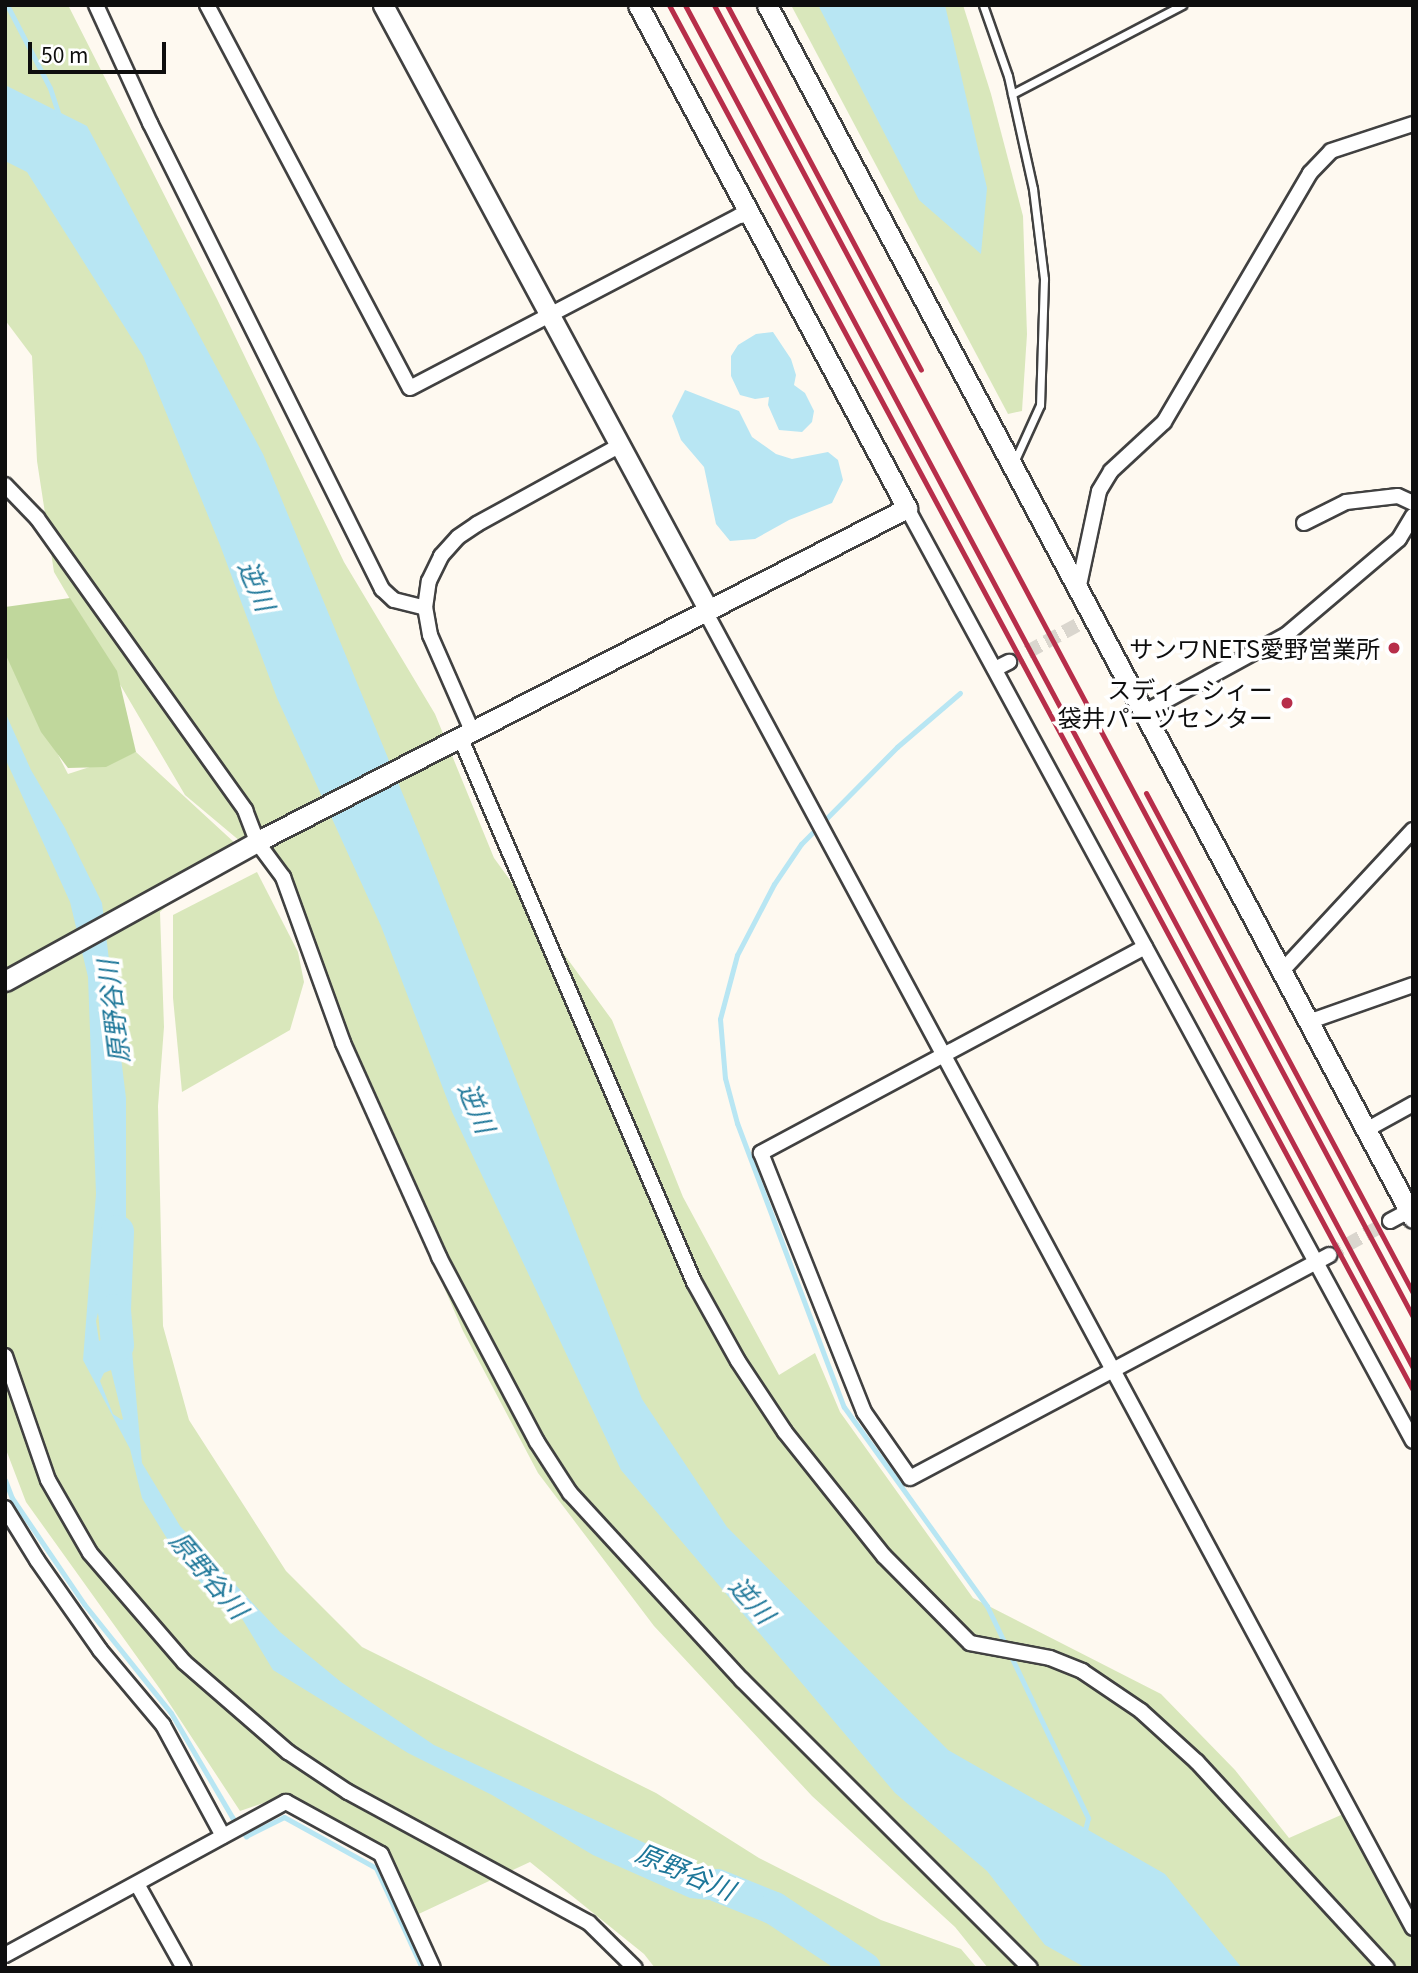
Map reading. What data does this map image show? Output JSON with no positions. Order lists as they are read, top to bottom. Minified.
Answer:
{"water":["逆川","原野谷川"],"places":["サンワNETS愛野営業所","スディーシィー 袋井パーツセンター"],"scale_bar":"50 m"}
